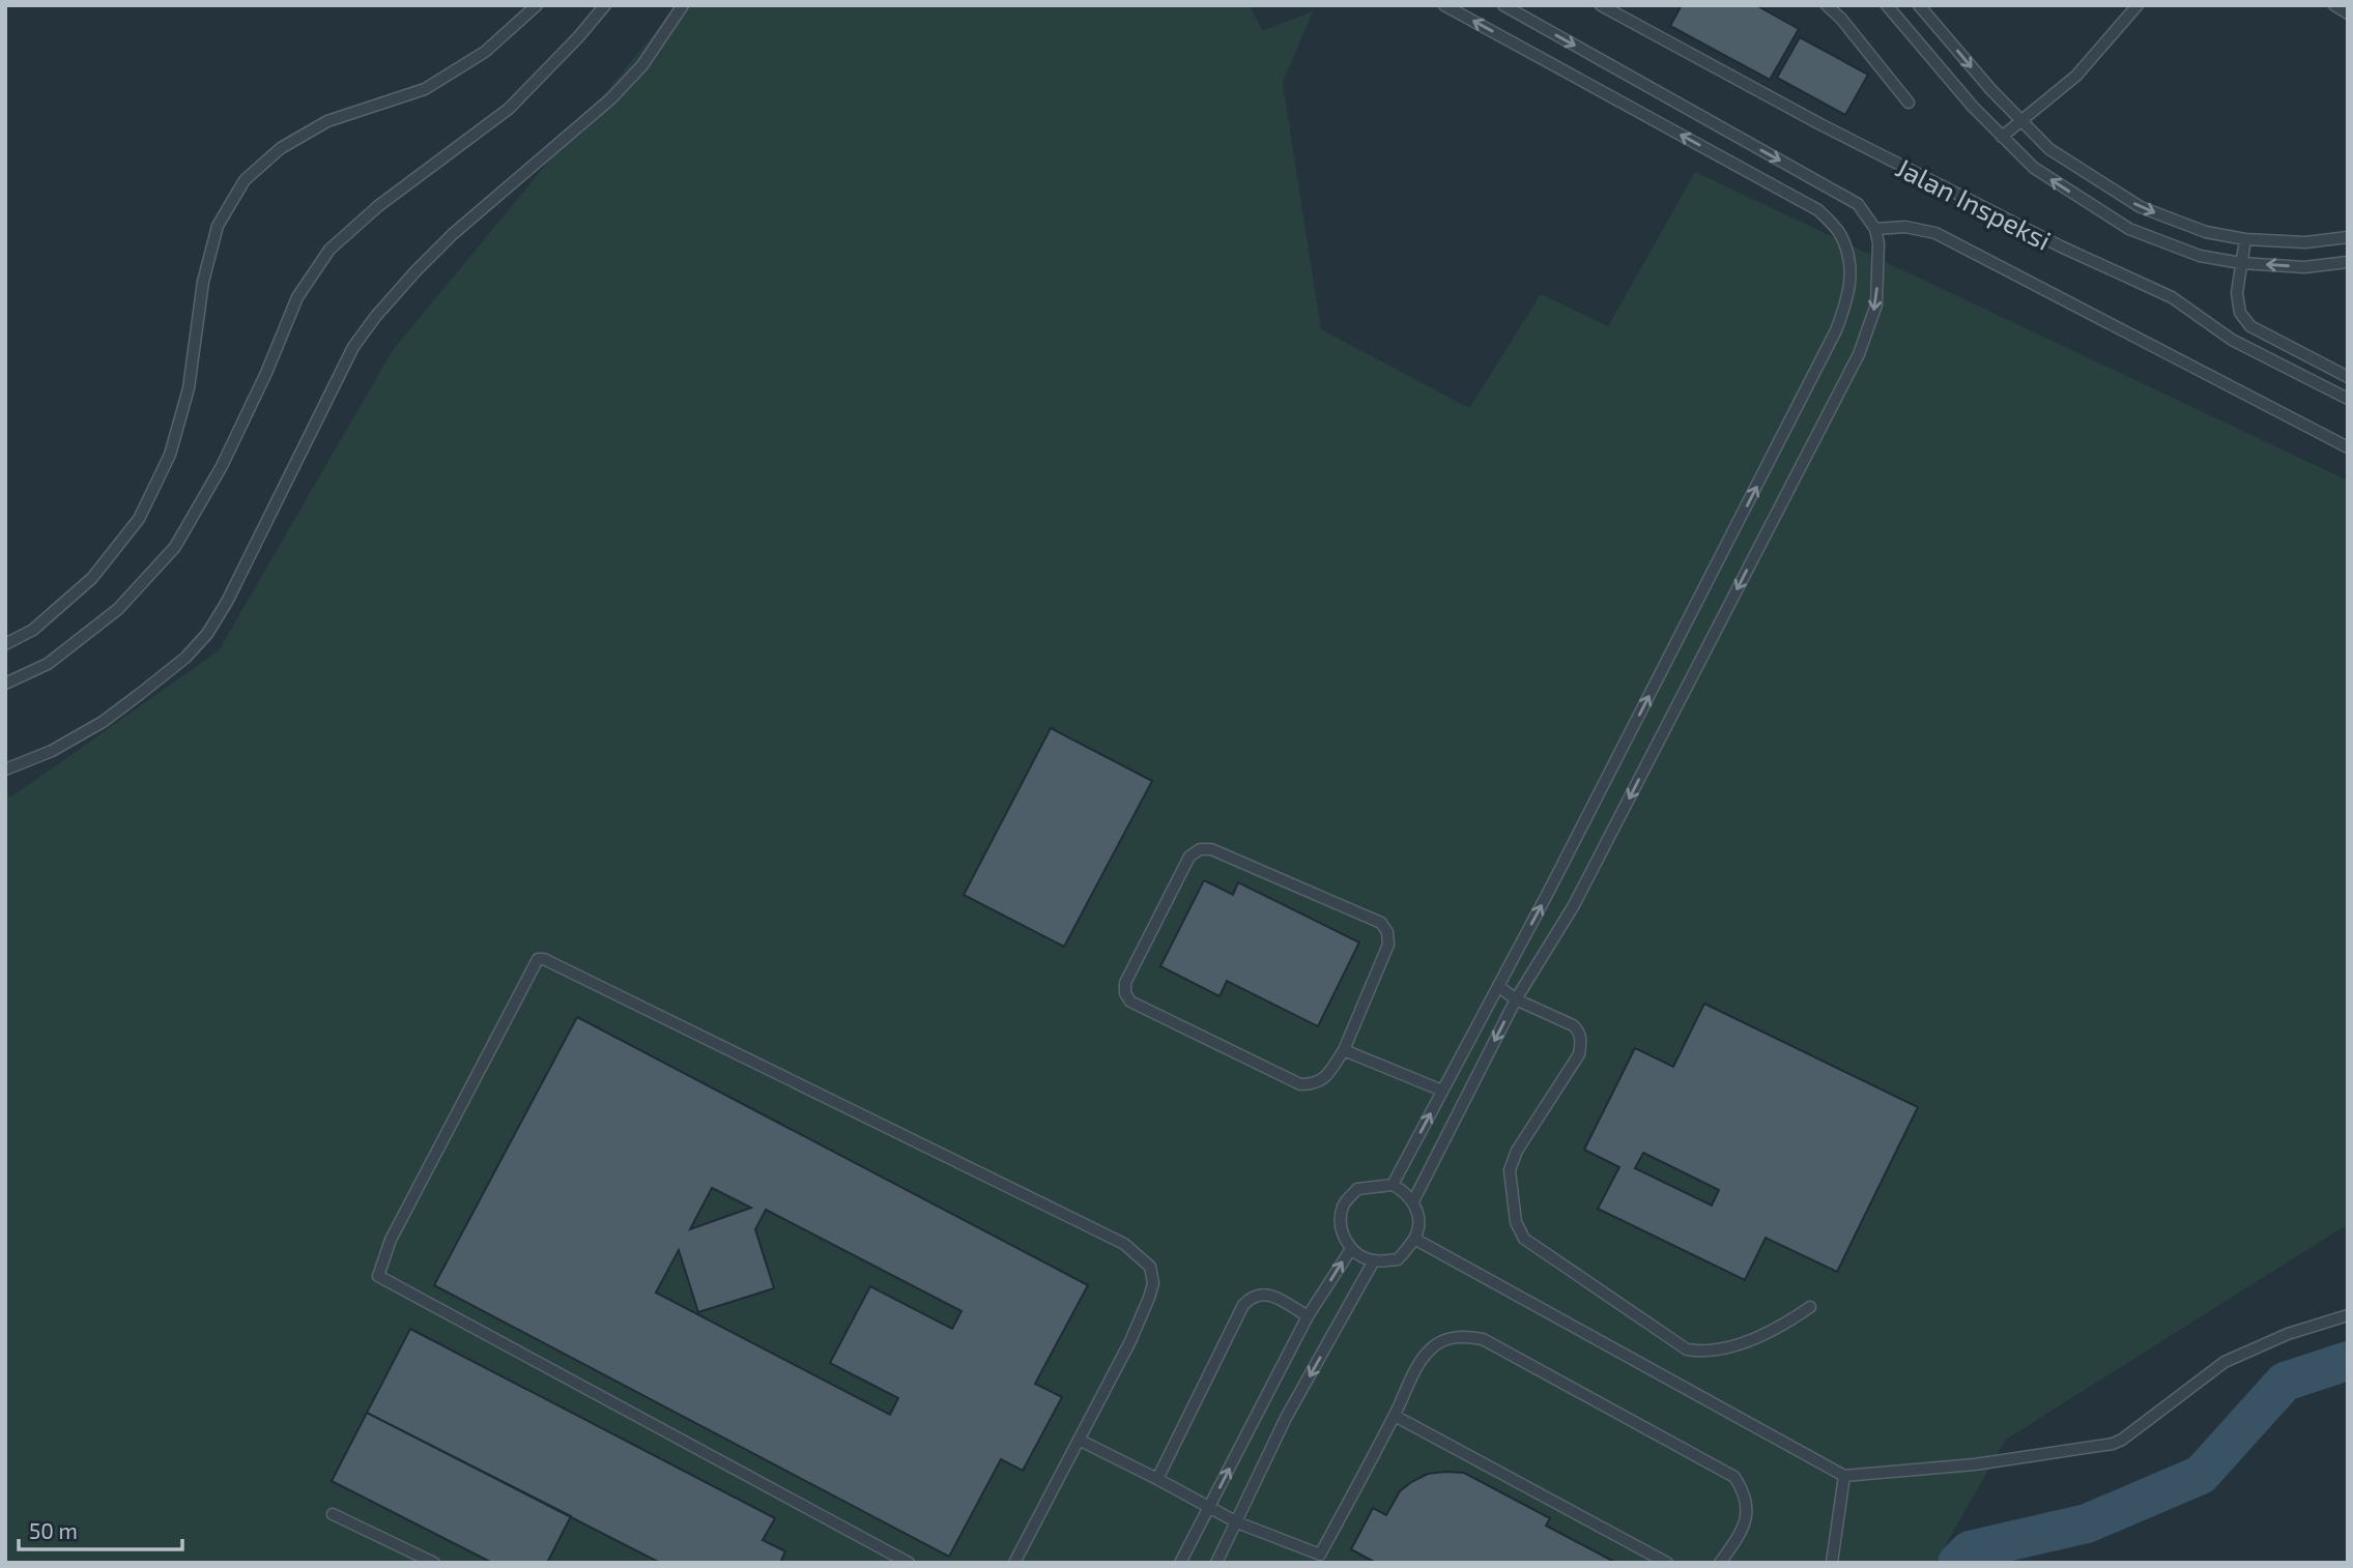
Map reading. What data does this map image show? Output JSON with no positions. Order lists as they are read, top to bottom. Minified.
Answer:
{"streets":{"lane":["Jalan Inspeksi"]},"scale_bar":"50 m"}
